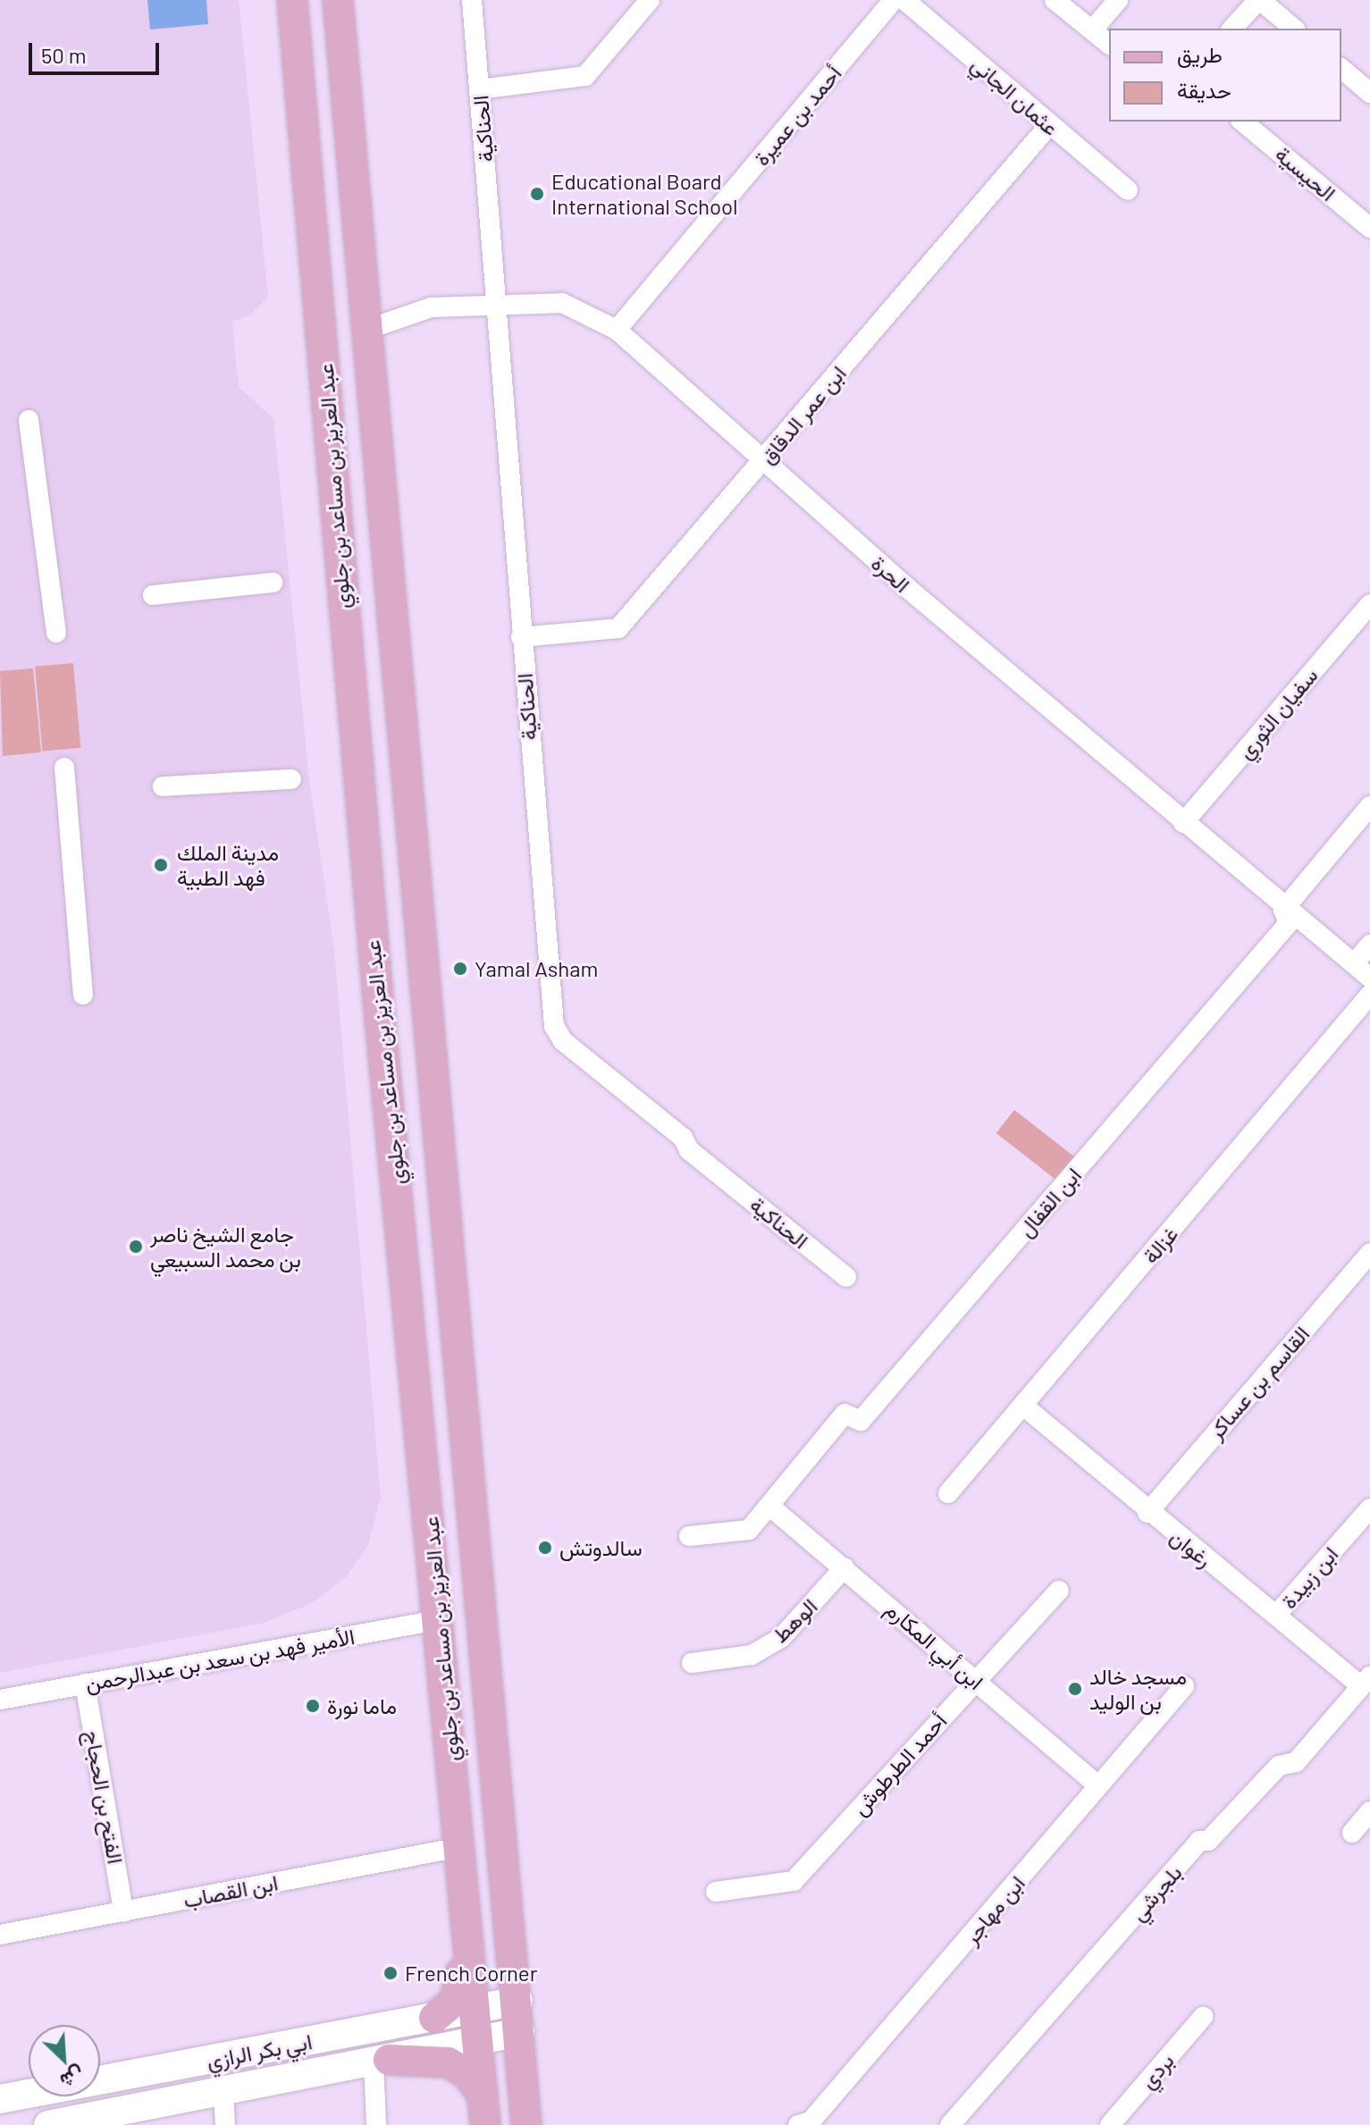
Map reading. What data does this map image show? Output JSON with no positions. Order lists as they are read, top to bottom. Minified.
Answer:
{"streets":{"main road":["عبد العزيز بن مساعد بن جلوي"],"street":["عثمان الجاني","أحمد بن عميرة","الحناكية","الحيسية","ابن عمر الدقاق","الحرة","سفيان الثوري","ابن القفال","غزالة","القاسم بن عساكر","رغوان","ابن زبيدة","الوهط","ابن أبي المكارم","الأمير فهد بن سعد بن عبدالرحمن","أحمد الطرطوش","الفتح بن الحجاج","ابن القصاب","بلجرشي","ابن مهاجر","ابي بكر الرازي","بردي"]},"crossings":[["عثمان الجاني","ابن عمر الدقاق"],["أحمد بن عميرة","الحرة"],["الحناكية","ابن عمر الدقاق"],["الحناكية","الحرة"],["ابن عمر الدقاق","الحرة"],["عبد العزيز بن مساعد بن جلوي","الحرة"],["عبد العزيز بن مساعد بن جلوي","الأمير فهد بن سعد بن عبدالرحمن"],["عبد العزيز بن مساعد بن جلوي","ابن القصاب"],["عبد العزيز بن مساعد بن جلوي","ابي بكر الرازي"],["الحرة","سفيان الثوري"],["الحرة","ابن القفال"],["ابن القفال","ابن أبي المكارم"],["غزالة","رغوان"],["القاسم بن عساكر","رغوان"],["رغوان","ابن زبيدة"],["رغوان","بلجرشي"],["الوهط","ابن أبي المكارم"],["ابن أبي المكارم","أحمد الطرطوش"],["ابن أبي المكارم","ابن مهاجر"],["الأمير فهد بن سعد بن عبدالرحمن","الفتح بن الحجاج"],["الفتح بن الحجاج","ابن القصاب"]],"places":["Educational Board International School","مدينة الملك فهد الطبية","Yamal Asham","جامع الشيخ ناصر بن محمد السبيعي","سالدوتش","مسجد خالد بن الوليد","ماما نورة","French Corner"],"legend":["طريق","حديقة"],"scale_bar":"50 m","north":"bottom right"}
